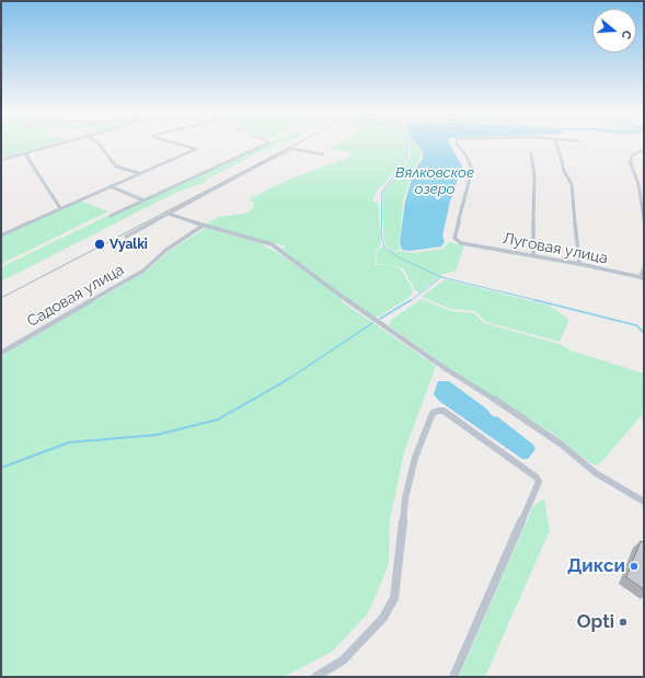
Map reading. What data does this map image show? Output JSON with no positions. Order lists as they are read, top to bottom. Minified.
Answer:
{"streets":{"street":["Луговая улица","Садовая улица"]},"water":["Вялковское озеро"],"places":["Vyalki","Дикси","Opti"],"north":"right"}
